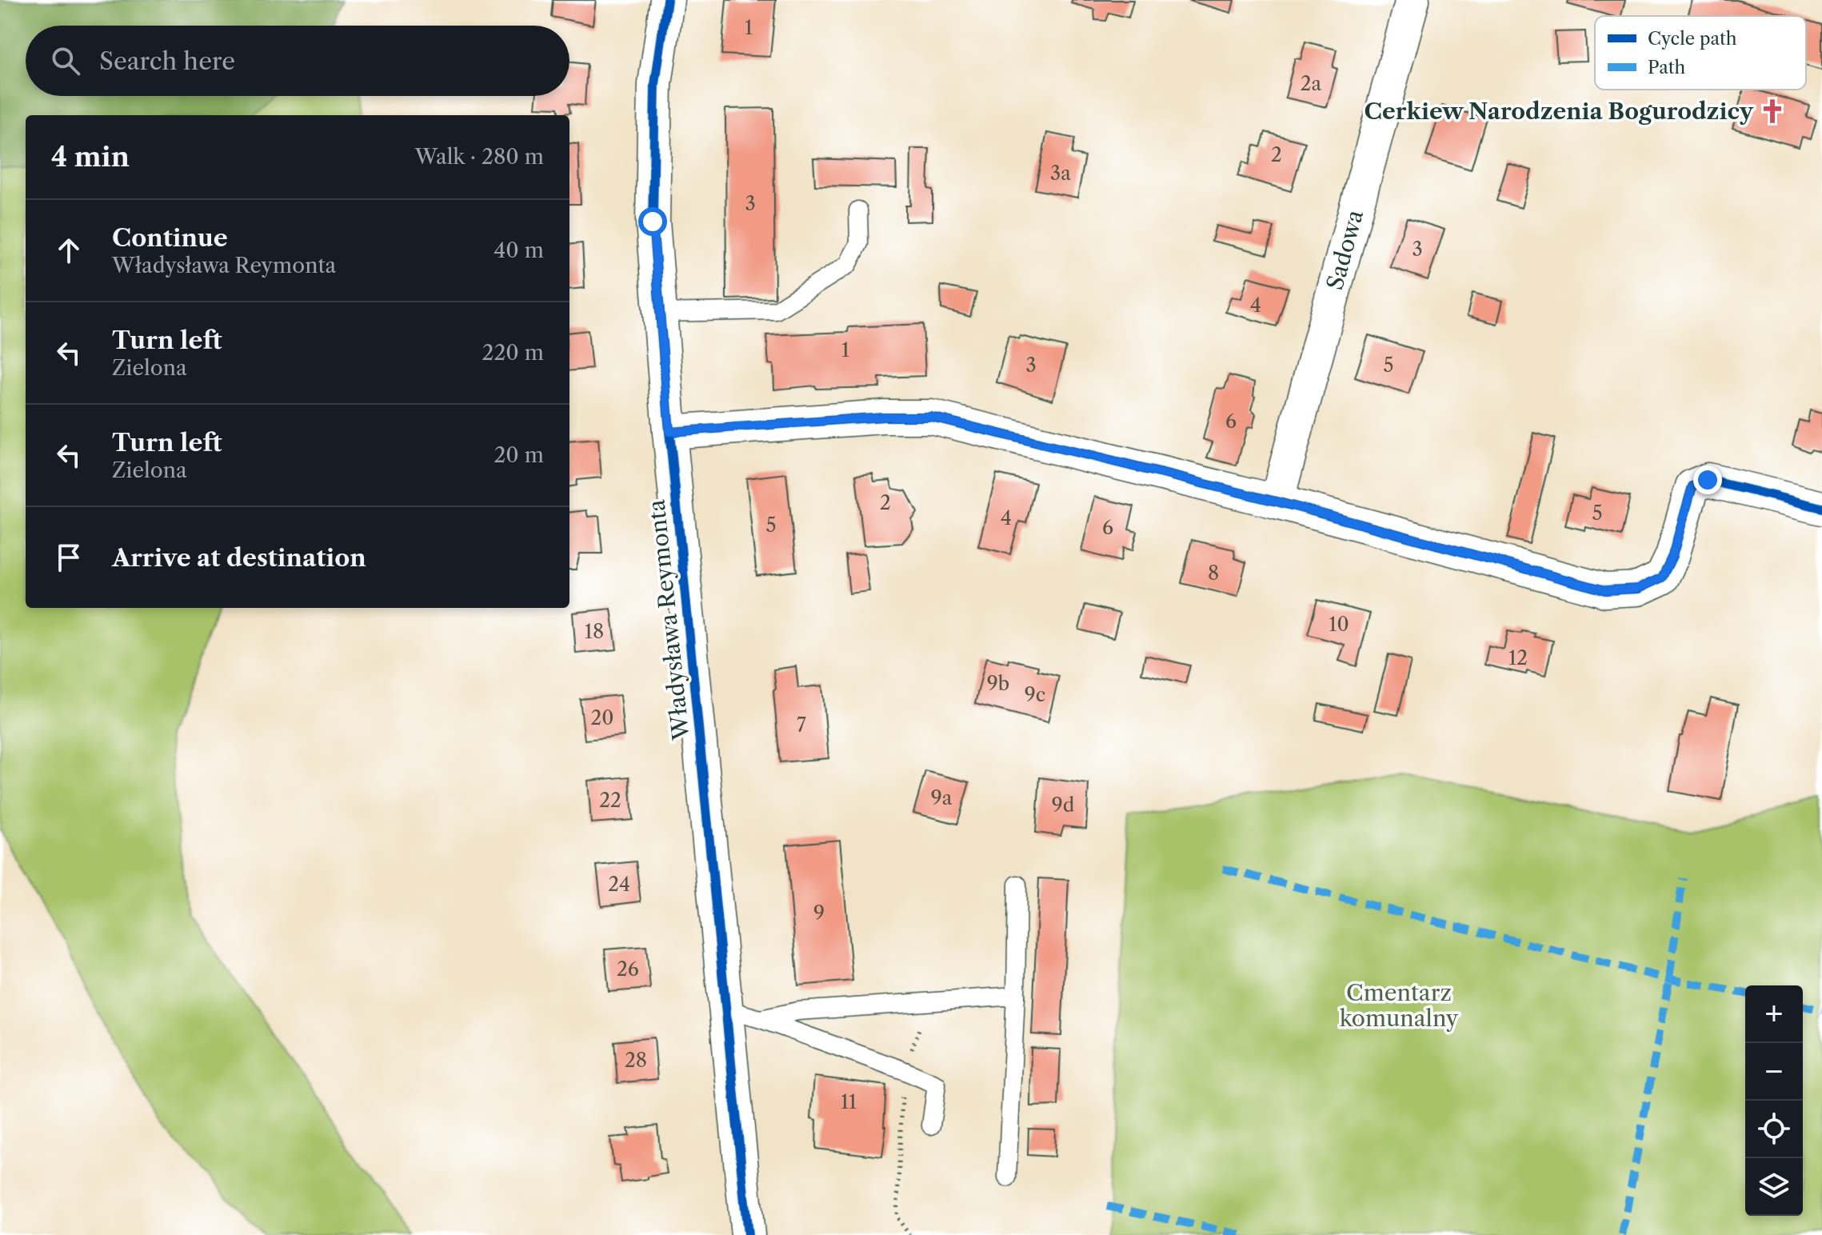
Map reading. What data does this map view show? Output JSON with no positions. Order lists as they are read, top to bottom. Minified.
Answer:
{"streets":{"street":["Sadowa","Władysława Reymonta"]},"parks":["Cmentarz komunalny"],"places":{"church":["Cerkiew Narodzenia Bogurodzicy"]},"house_numbers":["1","2a","2","3a","3","3","4","1","3","5","6","2","5","4","5","6","8","10","18","12","9b","9c","20","7","9a","22","9d","24","9","26","28","11"],"legend":["Cycle path","Path"],"page":{"search":"Search here","heading":["4 min","Walk · 280 m"],"list":[["Continue","Władysława Reymonta","40 m"],["Turn left","Zielona","220 m"],["Turn left","Zielona","20 m"],"Arrive at destination"],"map_buttons":["+","−"]}}
